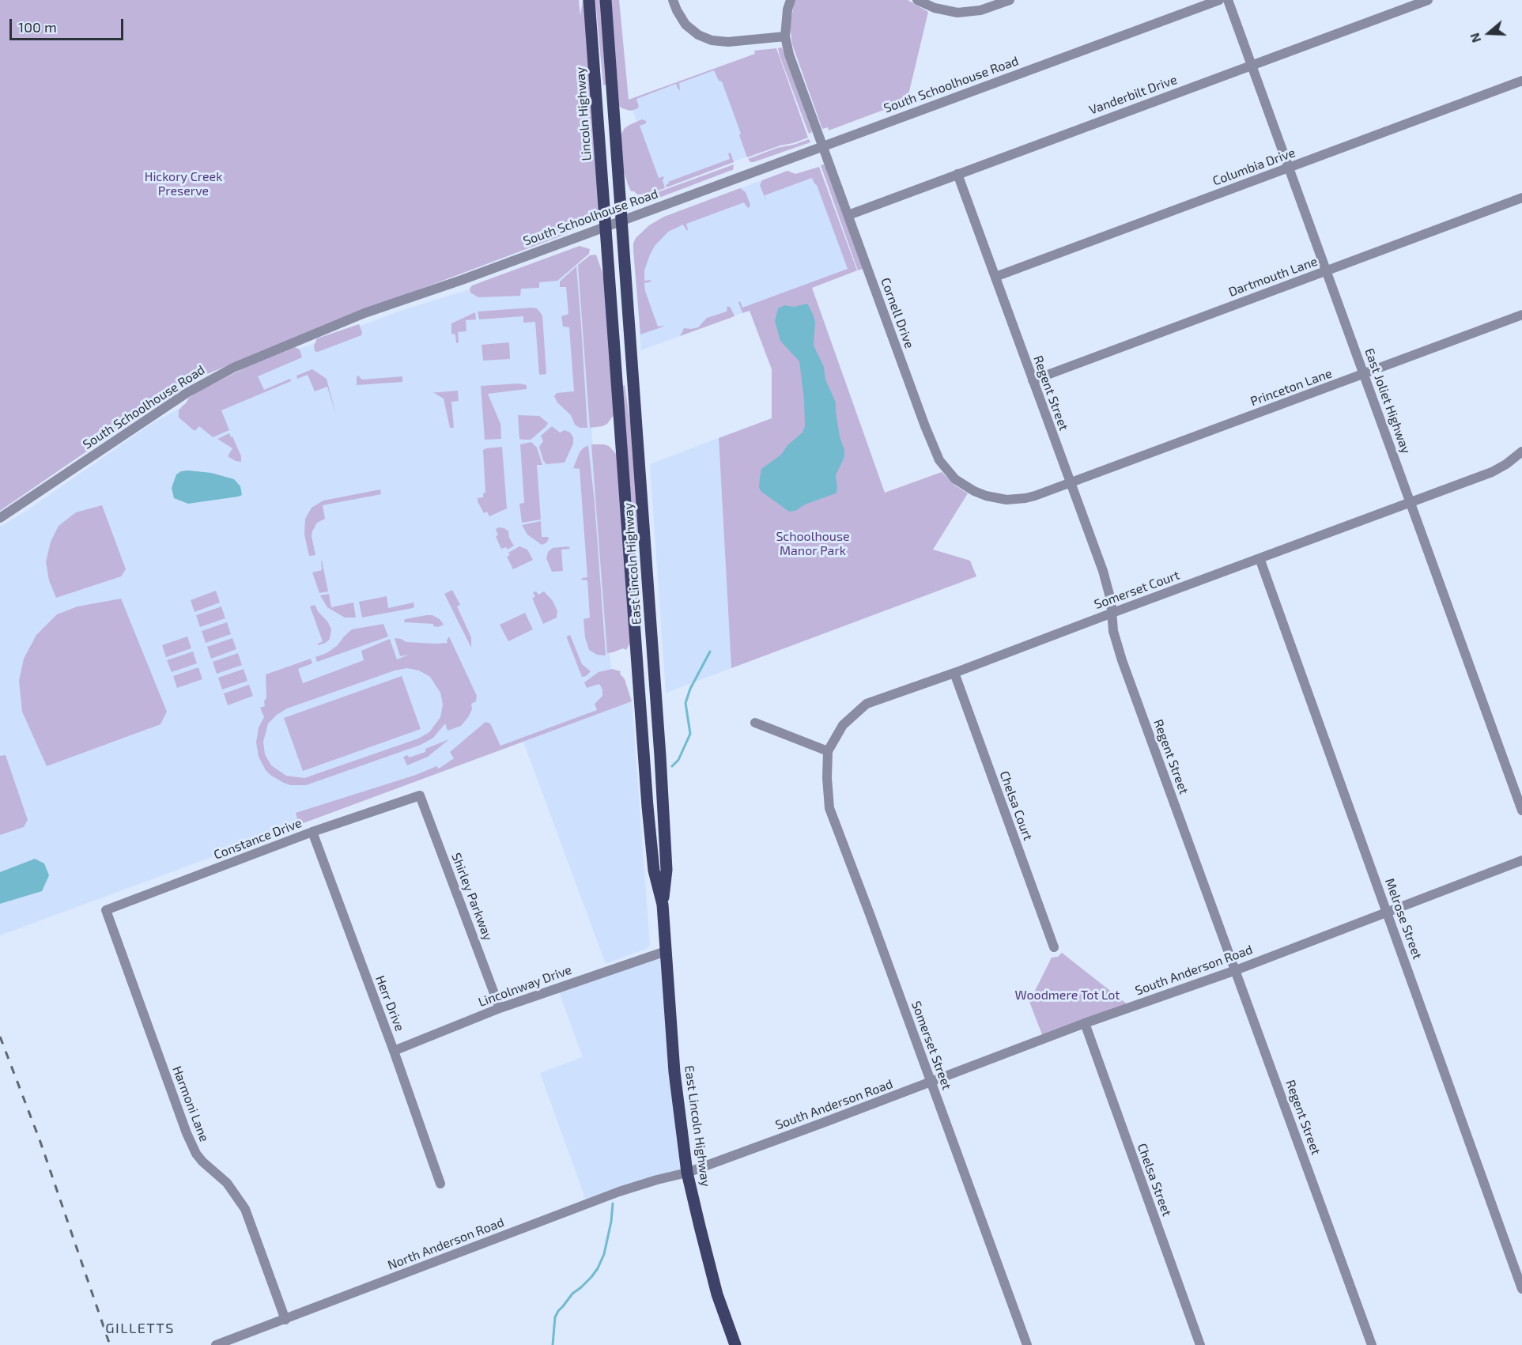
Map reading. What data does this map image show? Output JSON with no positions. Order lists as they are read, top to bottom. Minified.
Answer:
{"streets":{"main road":["Lincoln Highway","East Lincoln Highway"],"street":["South Schoolhouse Road","Vanderbilt Drive","Columbia Drive","Dartmouth Lane","Cornell Drive","Princeton Lane","Regent Street","East Joliet Highway","Somerset Court","Chelsa Court","Constance Drive","Shirley Parkway","Melrose Street","South Anderson Road","Lincolnway Drive","Herr Drive","Somerset Street","Harmoni Lane","Chelsa Street","North Anderson Road"]},"crossings":[["South Schoolhouse Road","Lincoln Highway"],["South Schoolhouse Road","Cornell Drive"],["South Schoolhouse Road","East Lincoln Highway"],["Vanderbilt Drive","Cornell Drive"],["Vanderbilt Drive","Regent Street"],["Vanderbilt Drive","East Joliet Highway"],["Lincoln Highway","East Lincoln Highway"],["Columbia Drive","Regent Street"],["Columbia Drive","East Joliet Highway"],["Dartmouth Lane","Regent Street"],["Dartmouth Lane","East Joliet Highway"],["Cornell Drive","Princeton Lane"],["Cornell Drive","Regent Street"],["Princeton Lane","Regent Street"],["Princeton Lane","East Joliet Highway"],["Regent Street","Somerset Court"],["Regent Street","South Anderson Road"],["East Joliet Highway","Somerset Court"],["East Lincoln Highway","South Anderson Road"],["East Lincoln Highway","Lincolnway Drive"],["East Lincoln Highway","North Anderson Road"],["Somerset Court","Chelsa Court"],["Somerset Court","Melrose Street"],["Somerset Court","Somerset Street"],["Constance Drive","Shirley Parkway"],["Constance Drive","Herr Drive"],["Constance Drive","Harmoni Lane"],["Shirley Parkway","Lincolnway Drive"],["Melrose Street","South Anderson Road"],["South Anderson Road","Somerset Street"],["South Anderson Road","Chelsa Street"],["South Anderson Road","North Anderson Road"],["Lincolnway Drive","Herr Drive"],["Harmoni Lane","North Anderson Road"]],"districts":["GILLETTS"],"parks":["Hickory Creek Preserve","Schoolhouse Manor Park","Woodmere Tot Lot"],"scale_bar":"100 m","north":"left"}
